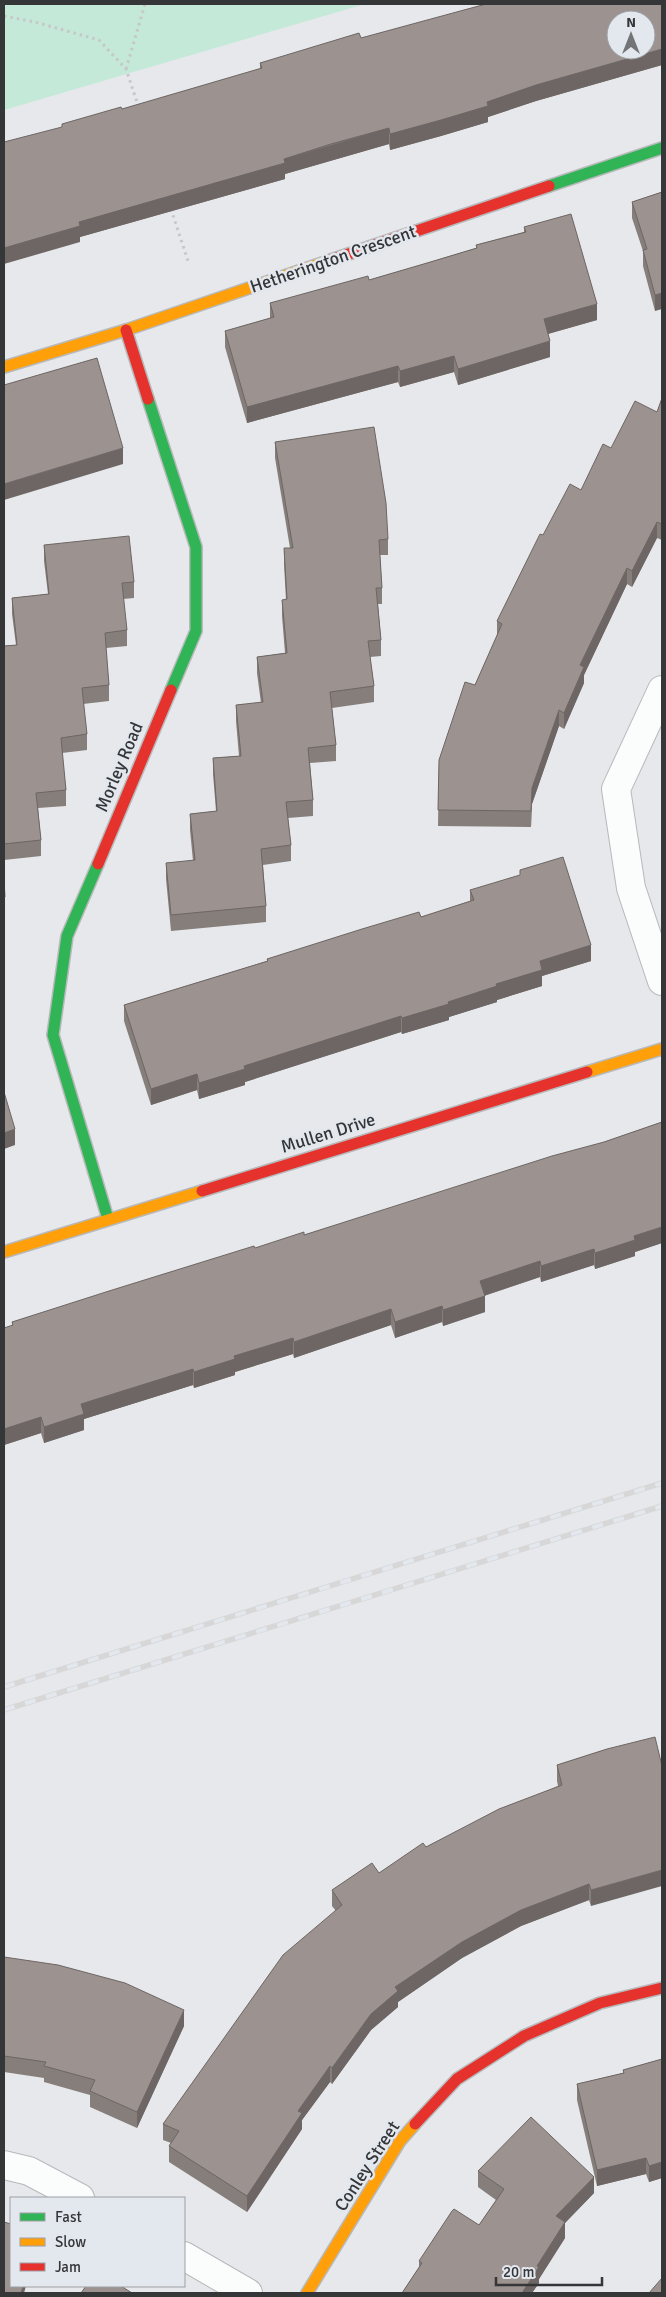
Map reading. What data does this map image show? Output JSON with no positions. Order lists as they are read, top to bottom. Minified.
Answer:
{"streets":{"street":["Hetherington Crescent","Morley Road","Mullen Drive","Conley Street"]},"crossings":[["Hetherington Crescent","Morley Road"],["Morley Road","Mullen Drive"]],"legend":["Fast","Slow","Jam"],"scale_bar":"20 m","north":"top"}
